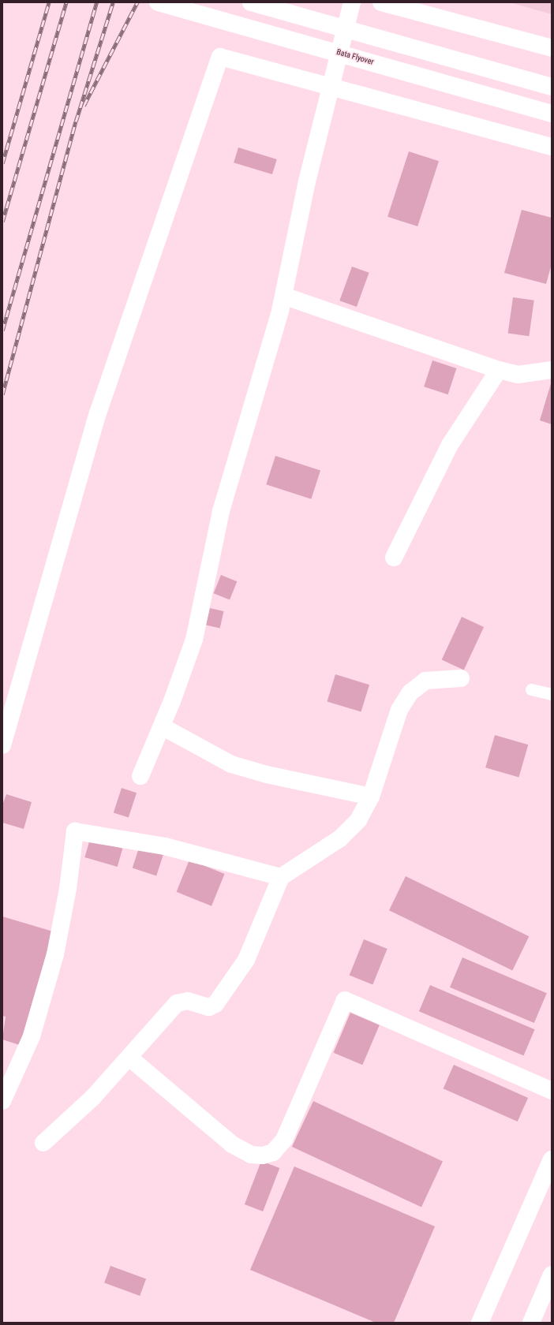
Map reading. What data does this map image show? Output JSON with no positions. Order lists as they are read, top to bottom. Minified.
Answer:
{"streets":{"street":["Bata Flyover"]}}
